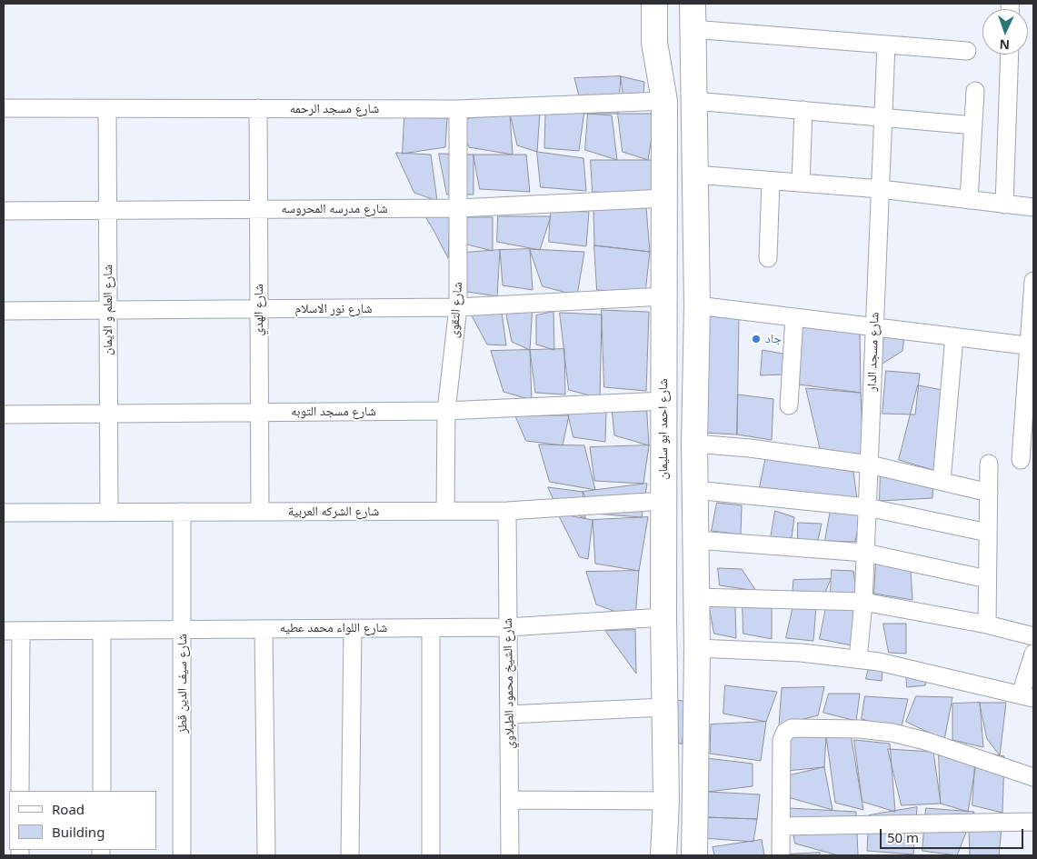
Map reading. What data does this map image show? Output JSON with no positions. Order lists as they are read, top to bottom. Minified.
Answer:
{"streets":{"main road":["شارع احمد ابو سليمان"],"street":["شارع مسجد الرحمه","شارع مدرسه المحروسه","شارع نور الاسلام","شارع العلم و الايمان","شارع الهدي","شارع التقوى","شارع مسجد الدار","شارع مسجد التوبه","شارع الشركه العربية","شارع اللواء محمد عطيه","شارع سيف الدين قطز","شارع الشيخ محمود الطبلاوي"]},"crossings":[["شارع مسجد الرحمه","شارع العلم و الايمان"],["شارع مسجد الرحمه","شارع الهدي"],["شارع مسجد الرحمه","شارع التقوى"],["شارع مسجد الرحمه","شارع احمد ابو سليمان"],["شارع مدرسه المحروسه","شارع العلم و الايمان"],["شارع مدرسه المحروسه","شارع الهدي"],["شارع مدرسه المحروسه","شارع التقوى"],["شارع مدرسه المحروسه","شارع احمد ابو سليمان"],["شارع نور الاسلام","شارع العلم و الايمان"],["شارع نور الاسلام","شارع الهدي"],["شارع نور الاسلام","شارع التقوى"],["شارع نور الاسلام","شارع احمد ابو سليمان"],["شارع العلم و الايمان","شارع مسجد التوبه"],["شارع العلم و الايمان","شارع الشركه العربية"],["شارع الهدي","شارع مسجد التوبه"],["شارع الهدي","شارع الشركه العربية"],["شارع التقوى","شارع مسجد التوبه"],["شارع التقوى","شارع الشركه العربية"],["شارع مسجد التوبه","شارع احمد ابو سليمان"],["شارع احمد ابو سليمان","شارع الشركه العربية"],["شارع احمد ابو سليمان","شارع اللواء محمد عطيه"],["شارع الشركه العربية","شارع سيف الدين قطز"],["شارع الشركه العربية","شارع الشيخ محمود الطبلاوي"],["شارع اللواء محمد عطيه","شارع سيف الدين قطز"],["شارع اللواء محمد عطيه","شارع الشيخ محمود الطبلاوي"]],"places":["جاد"],"legend":["Road","Building"],"scale_bar":"50 m","north":"bottom"}
